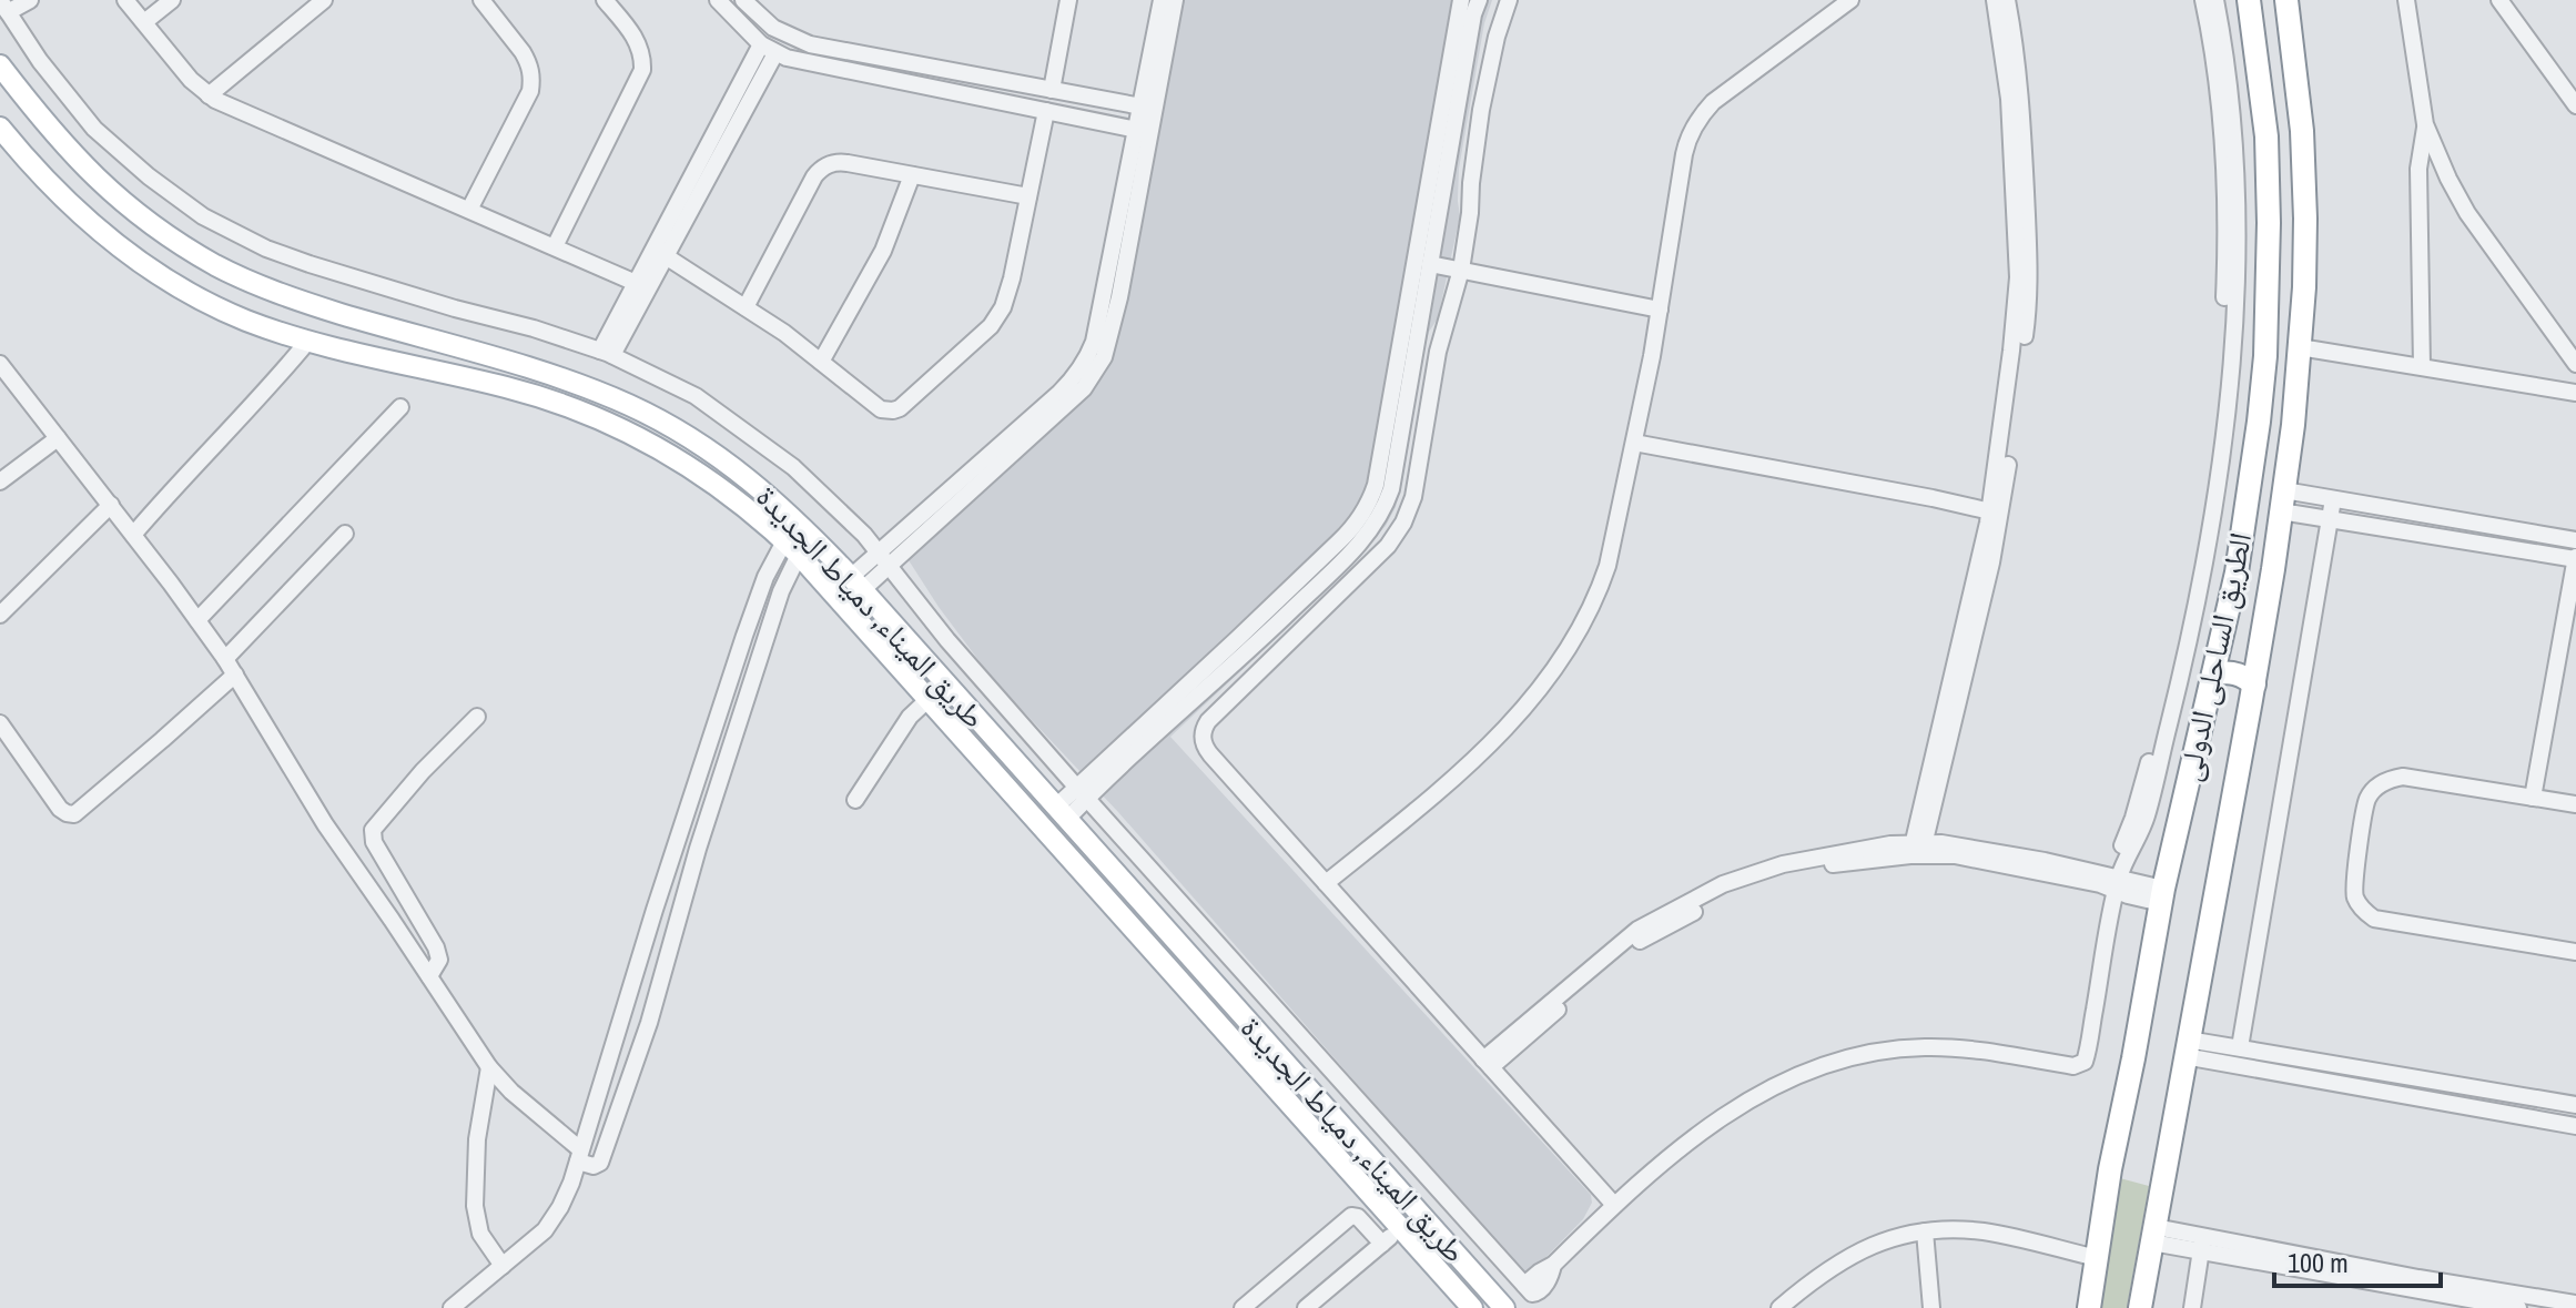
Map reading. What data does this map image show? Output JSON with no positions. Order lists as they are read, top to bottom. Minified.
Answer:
{"streets":{"highway":["الطريق الساحلى الدولى"],"main road":["طريق الميناء, دمياط الجديدة"]},"scale_bar":"100 m"}
